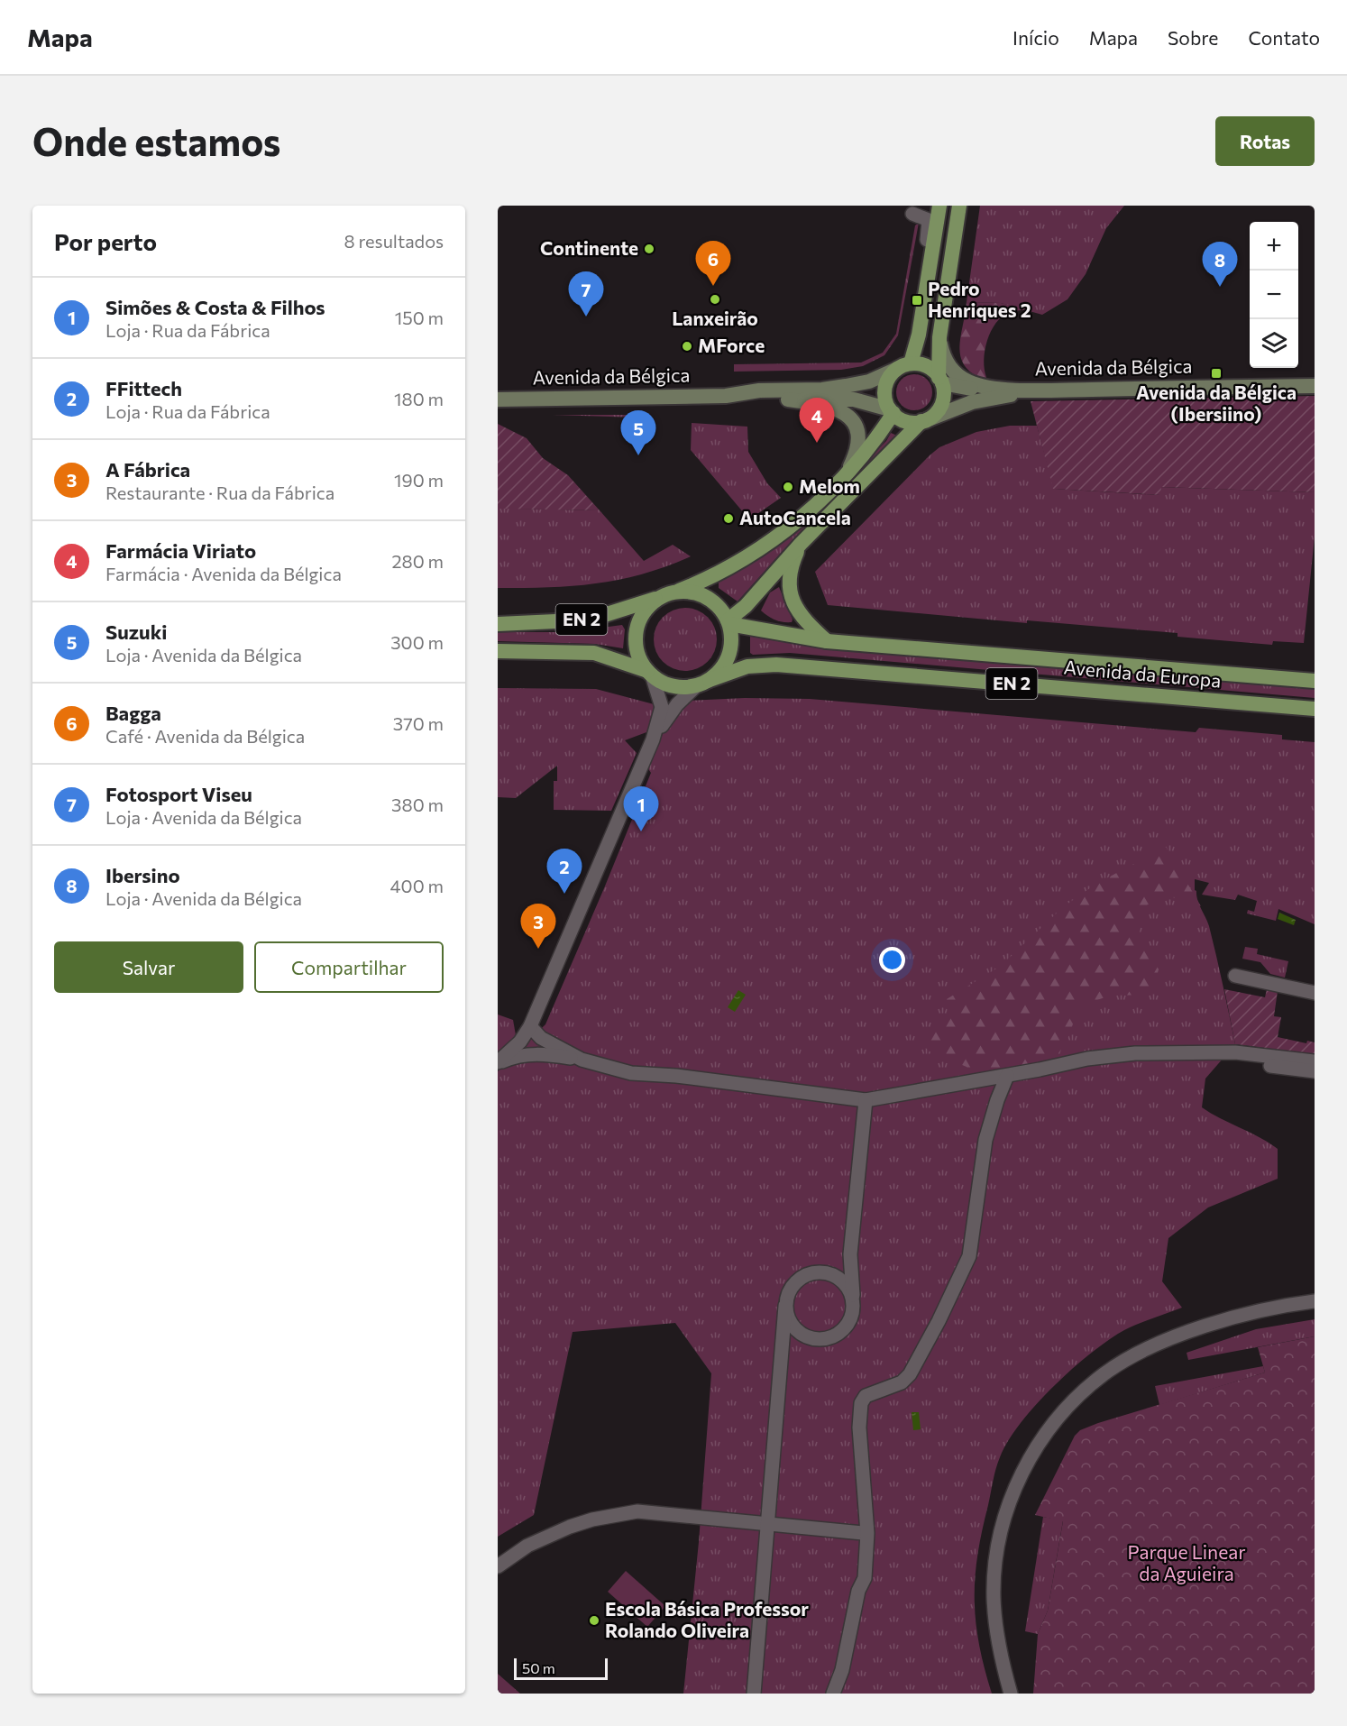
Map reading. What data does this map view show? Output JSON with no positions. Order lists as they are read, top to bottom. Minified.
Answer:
{"streets":{"main road":["Avenida da Bélgica","EN 2","Avenida da Europa"]},"crossings":[["EN 2","Avenida da Europa"]],"parks":["Parque Linear da Aguieira"],"places":{"other":["Continente","Lanxeirão","MForce","Melom","AutoCancela","Escola Básica Professor Rolando Oliveira"],"transit":["Pedro Henriques 2","Avenida da Bélgica (Ibersiino)"]},"scale_bar":"50 m","page":{"header":"Mapa","nav":["Início","Mapa","Sobre","Contato"],"buttons":["Rotas",["Salvar","Compartilhar"]],"title":"Onde estamos","heading":["Por perto","8 resultados"],"map_buttons":["+","−"],"pins":["6","8","7","4","5","1","2","3"],"list":[{"mark":"1","name":"Simões & Costa & Filhos","note":"Loja · Rua da Fábrica","value":"150 m"},{"mark":"2","name":"FFittech","note":"Loja · Rua da Fábrica","value":"180 m"},{"mark":"3","name":"A Fábrica","note":"Restaurante · Rua da Fábrica","value":"190 m"},{"mark":"4","name":"Farmácia Viriato","note":"Farmácia · Avenida da Bélgica","value":"280 m"},{"mark":"5","name":"Suzuki","note":"Loja · Avenida da Bélgica","value":"300 m"},{"mark":"6","name":"Bagga","note":"Café · Avenida da Bélgica","value":"370 m"},{"mark":"7","name":"Fotosport Viseu","note":"Loja · Avenida da Bélgica","value":"380 m"},{"mark":"8","name":"Ibersino","note":"Loja · Avenida da Bélgica","value":"400 m"}],"scale":"50 m"}}
